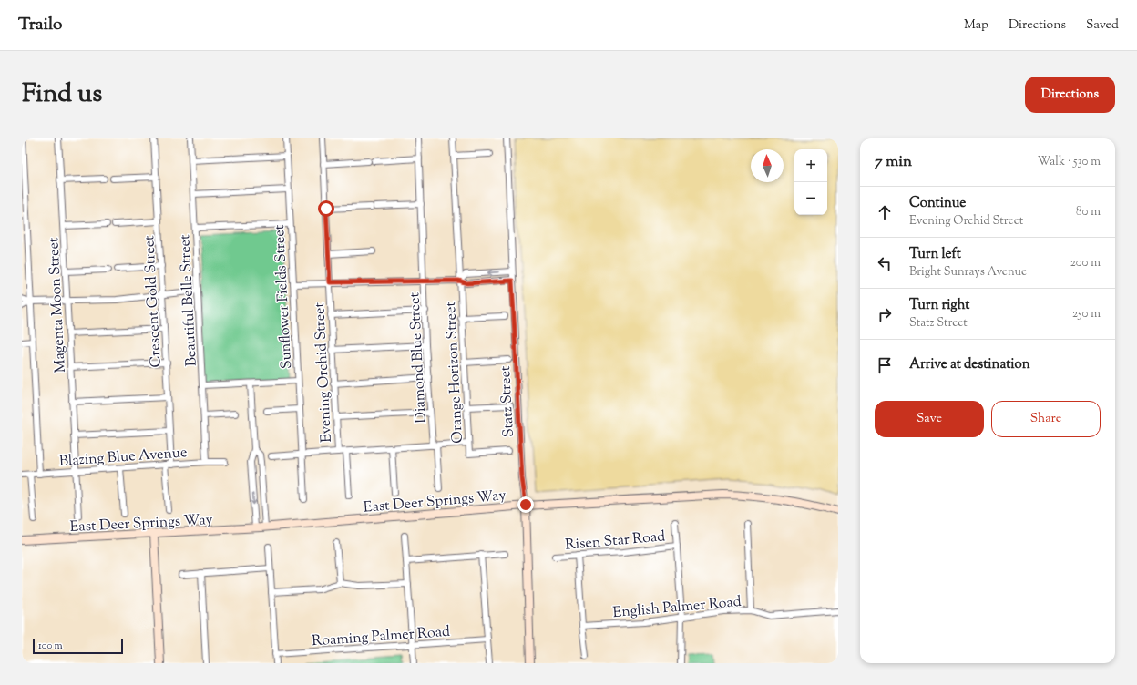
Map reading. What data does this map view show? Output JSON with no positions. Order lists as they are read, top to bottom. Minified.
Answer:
{"streets":{"street":["Sunflower Fields Street","Beautiful Belle Street","Crescent Gold Street","Magenta Moon Street","Diamond Blue Street","Evening Orchid Street","Orange Horizon Street","Statz Street","Blazing Blue Avenue","East Deer Springs Way","Risen Star Road","English Palmer Road","Roaming Palmer Road"]},"crossings":[["Beautiful Belle Street","Blazing Blue Avenue"],["Crescent Gold Street","Blazing Blue Avenue"],["Magenta Moon Street","Blazing Blue Avenue"],["Statz Street","East Deer Springs Way"]],"scale_bar":"100 m","north":"top","page":{"header":"Trailo","nav":["Map","Directions","Saved"],"title":"Find us","buttons":["Directions",["Save","Share"]],"heading":["7 min","Walk · 530 m"],"map_buttons":["+","−"],"list":[["Continue","Evening Orchid Street","80 m"],["Turn left","Bright Sunrays Avenue","200 m"],["Turn right","Statz Street","250 m"],"Arrive at destination"],"scale":"100 m"}}
